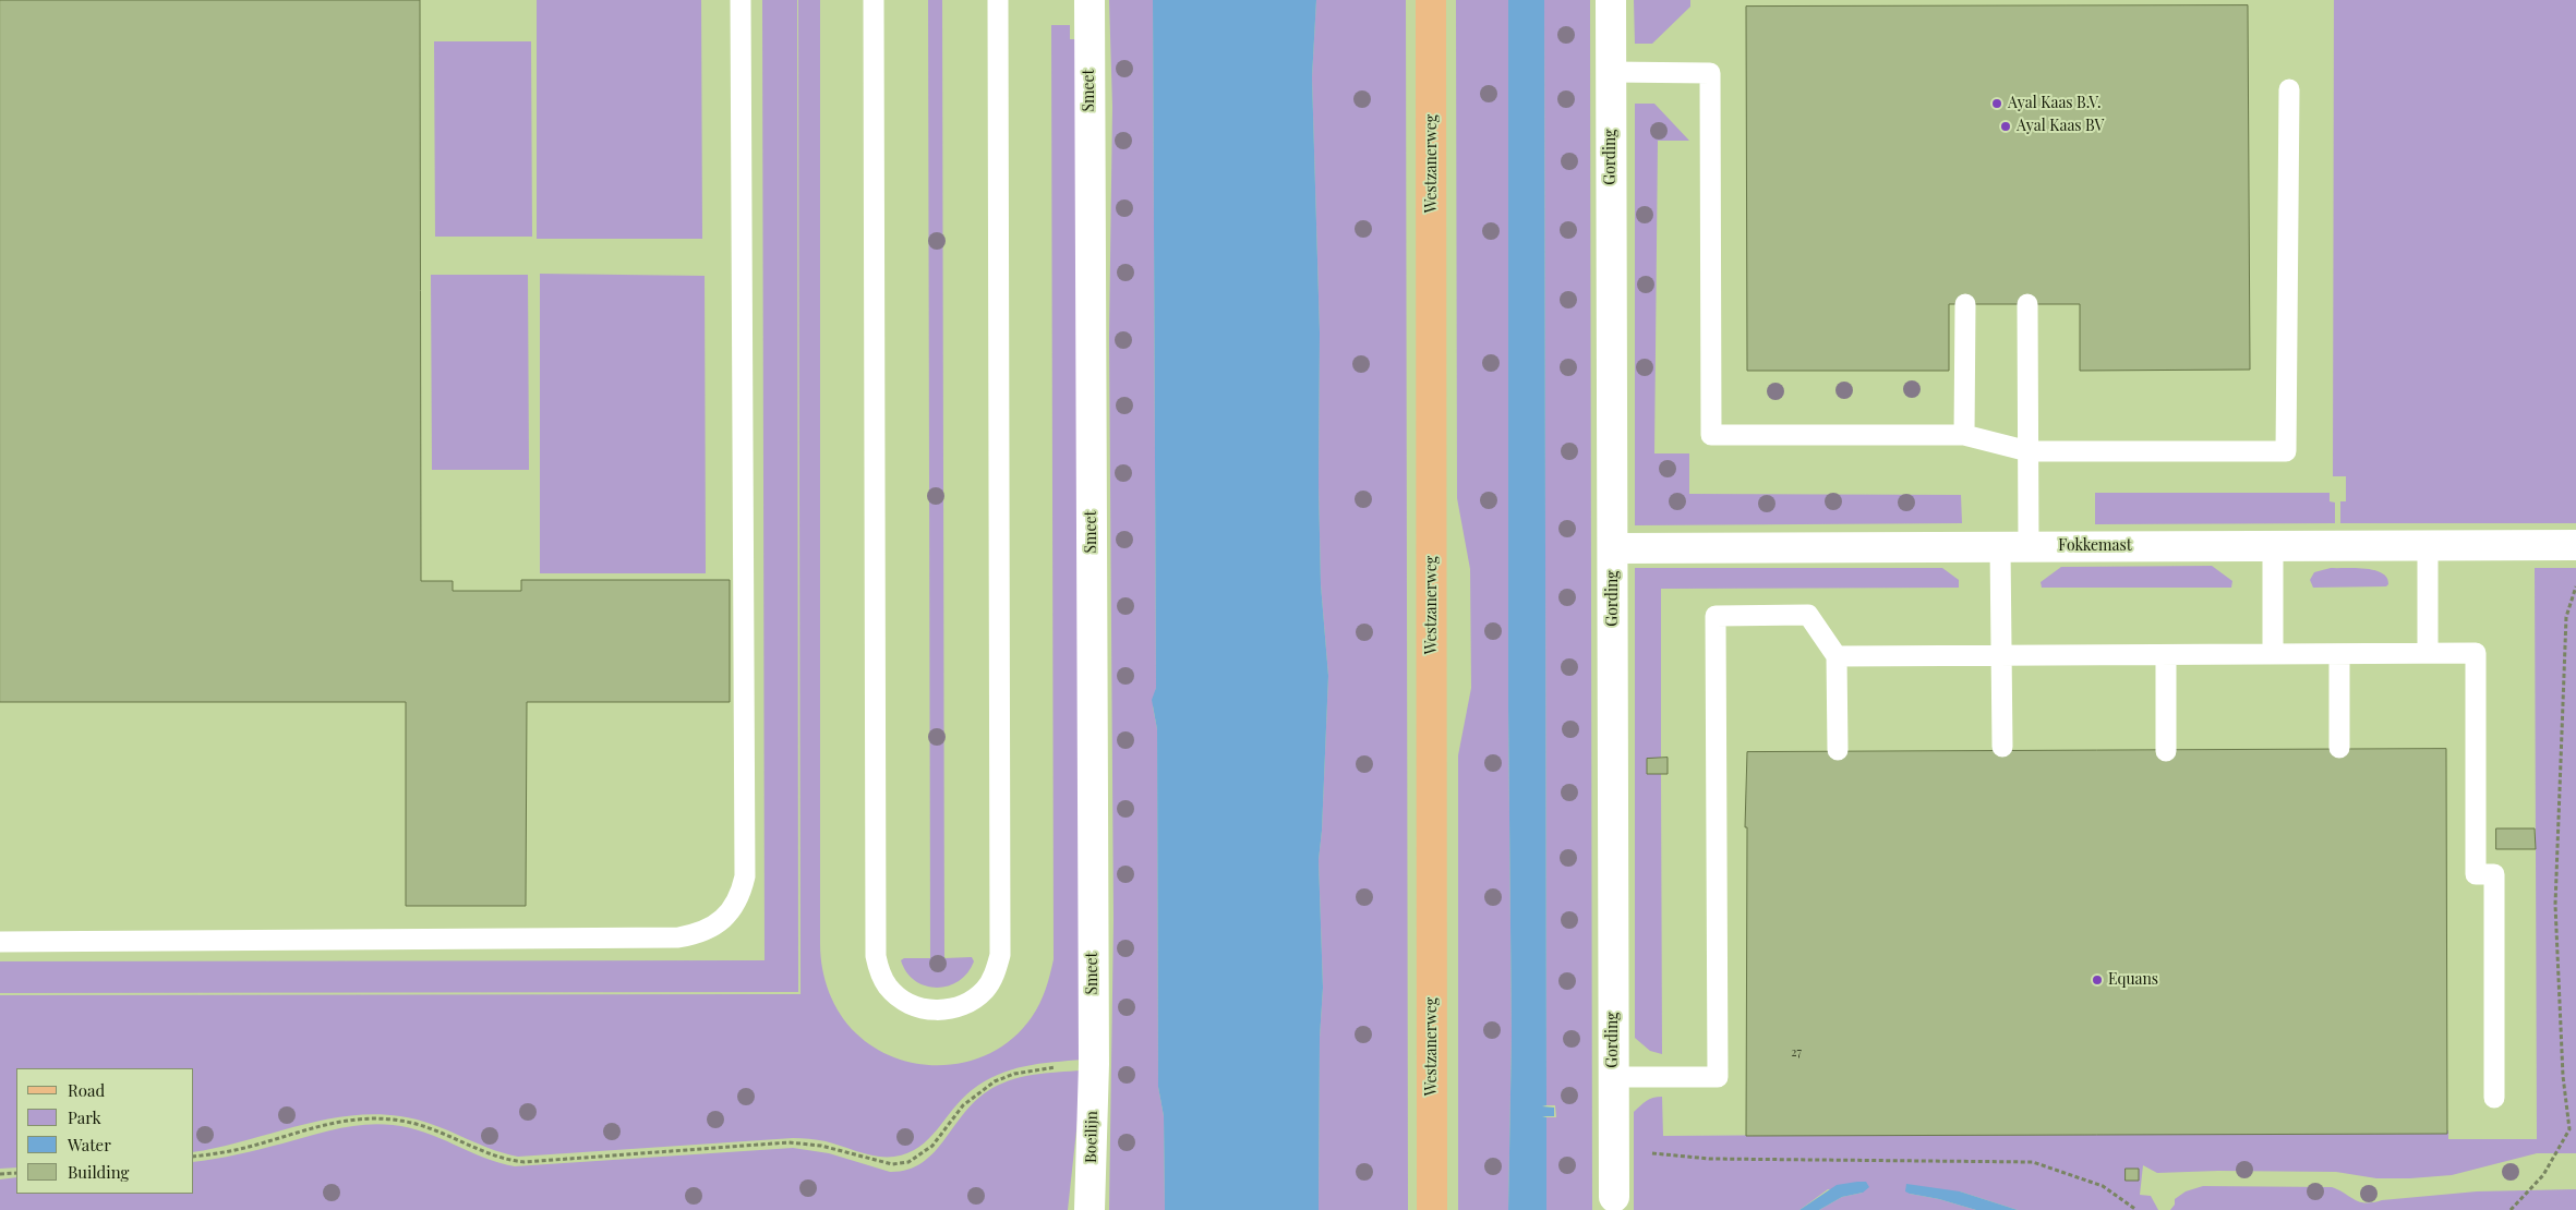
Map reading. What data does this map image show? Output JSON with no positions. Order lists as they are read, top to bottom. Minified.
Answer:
{"streets":{"main road":["Westzanerweg"],"street":["Smeet","Gording","Fokkemast","Boeilijn"]},"crossings":[["Smeet","Boeilijn"],["Gording","Fokkemast"]],"places":["Ayal Kaas B.V.","Ayal Kaas BV","Equans"],"house_numbers":["27"],"legend":["Road","Park","Water","Building"]}
